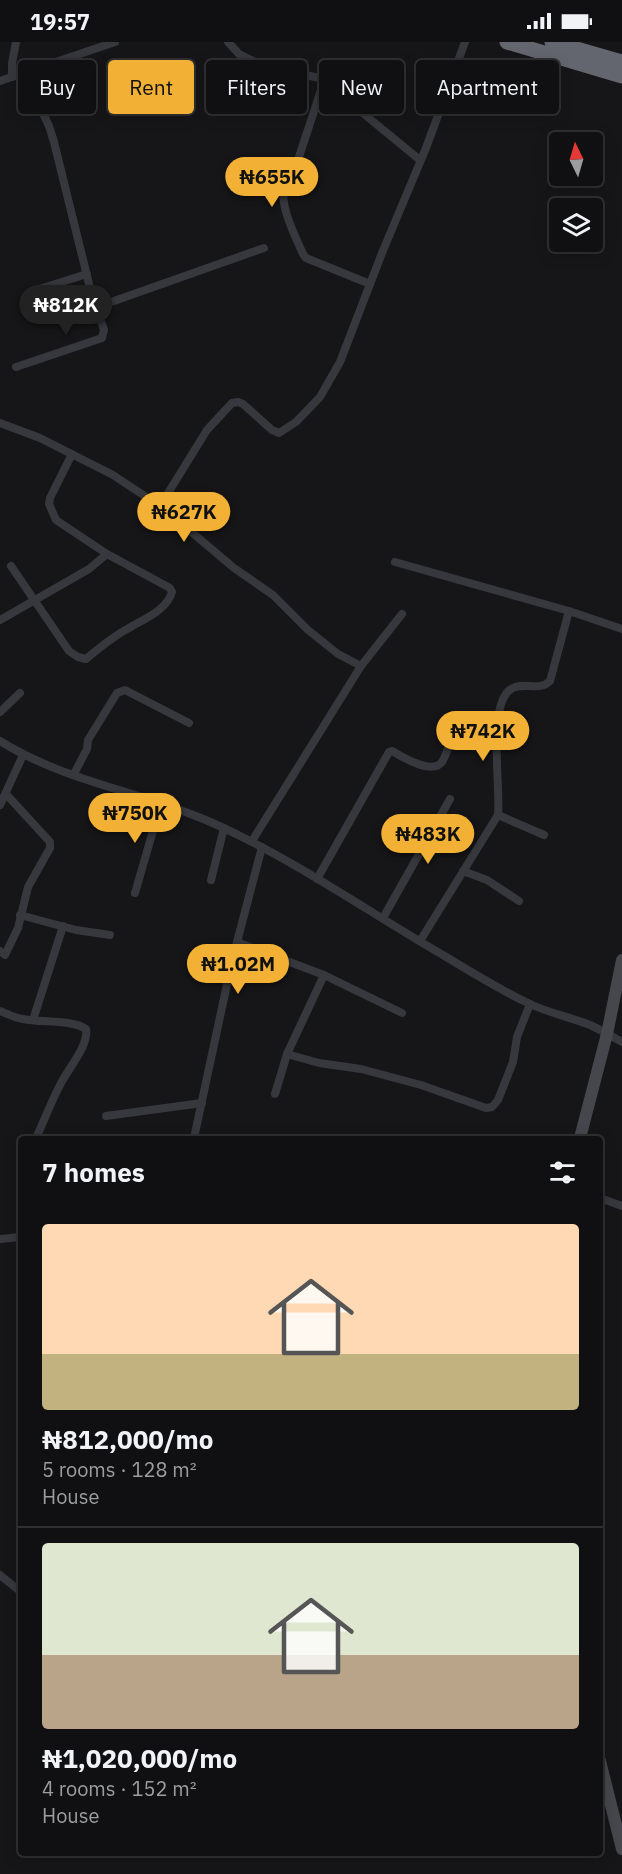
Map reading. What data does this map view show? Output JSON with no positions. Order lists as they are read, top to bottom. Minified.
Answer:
{"north":"top","page":{"status":"19:57","chip":["Buy","Rent","Filters","New","Apartment"],"price":["₦655K","₦812K","₦627K","₦742K","₦750K","₦483K","₦1.02M"],"heading":"7 homes","list":[{"name":"₦812,000/mo","note":"5 rooms · 128 m² · House"},{"name":"₦1,020,000/mo","note":"4 rooms · 152 m² · House"}]}}
